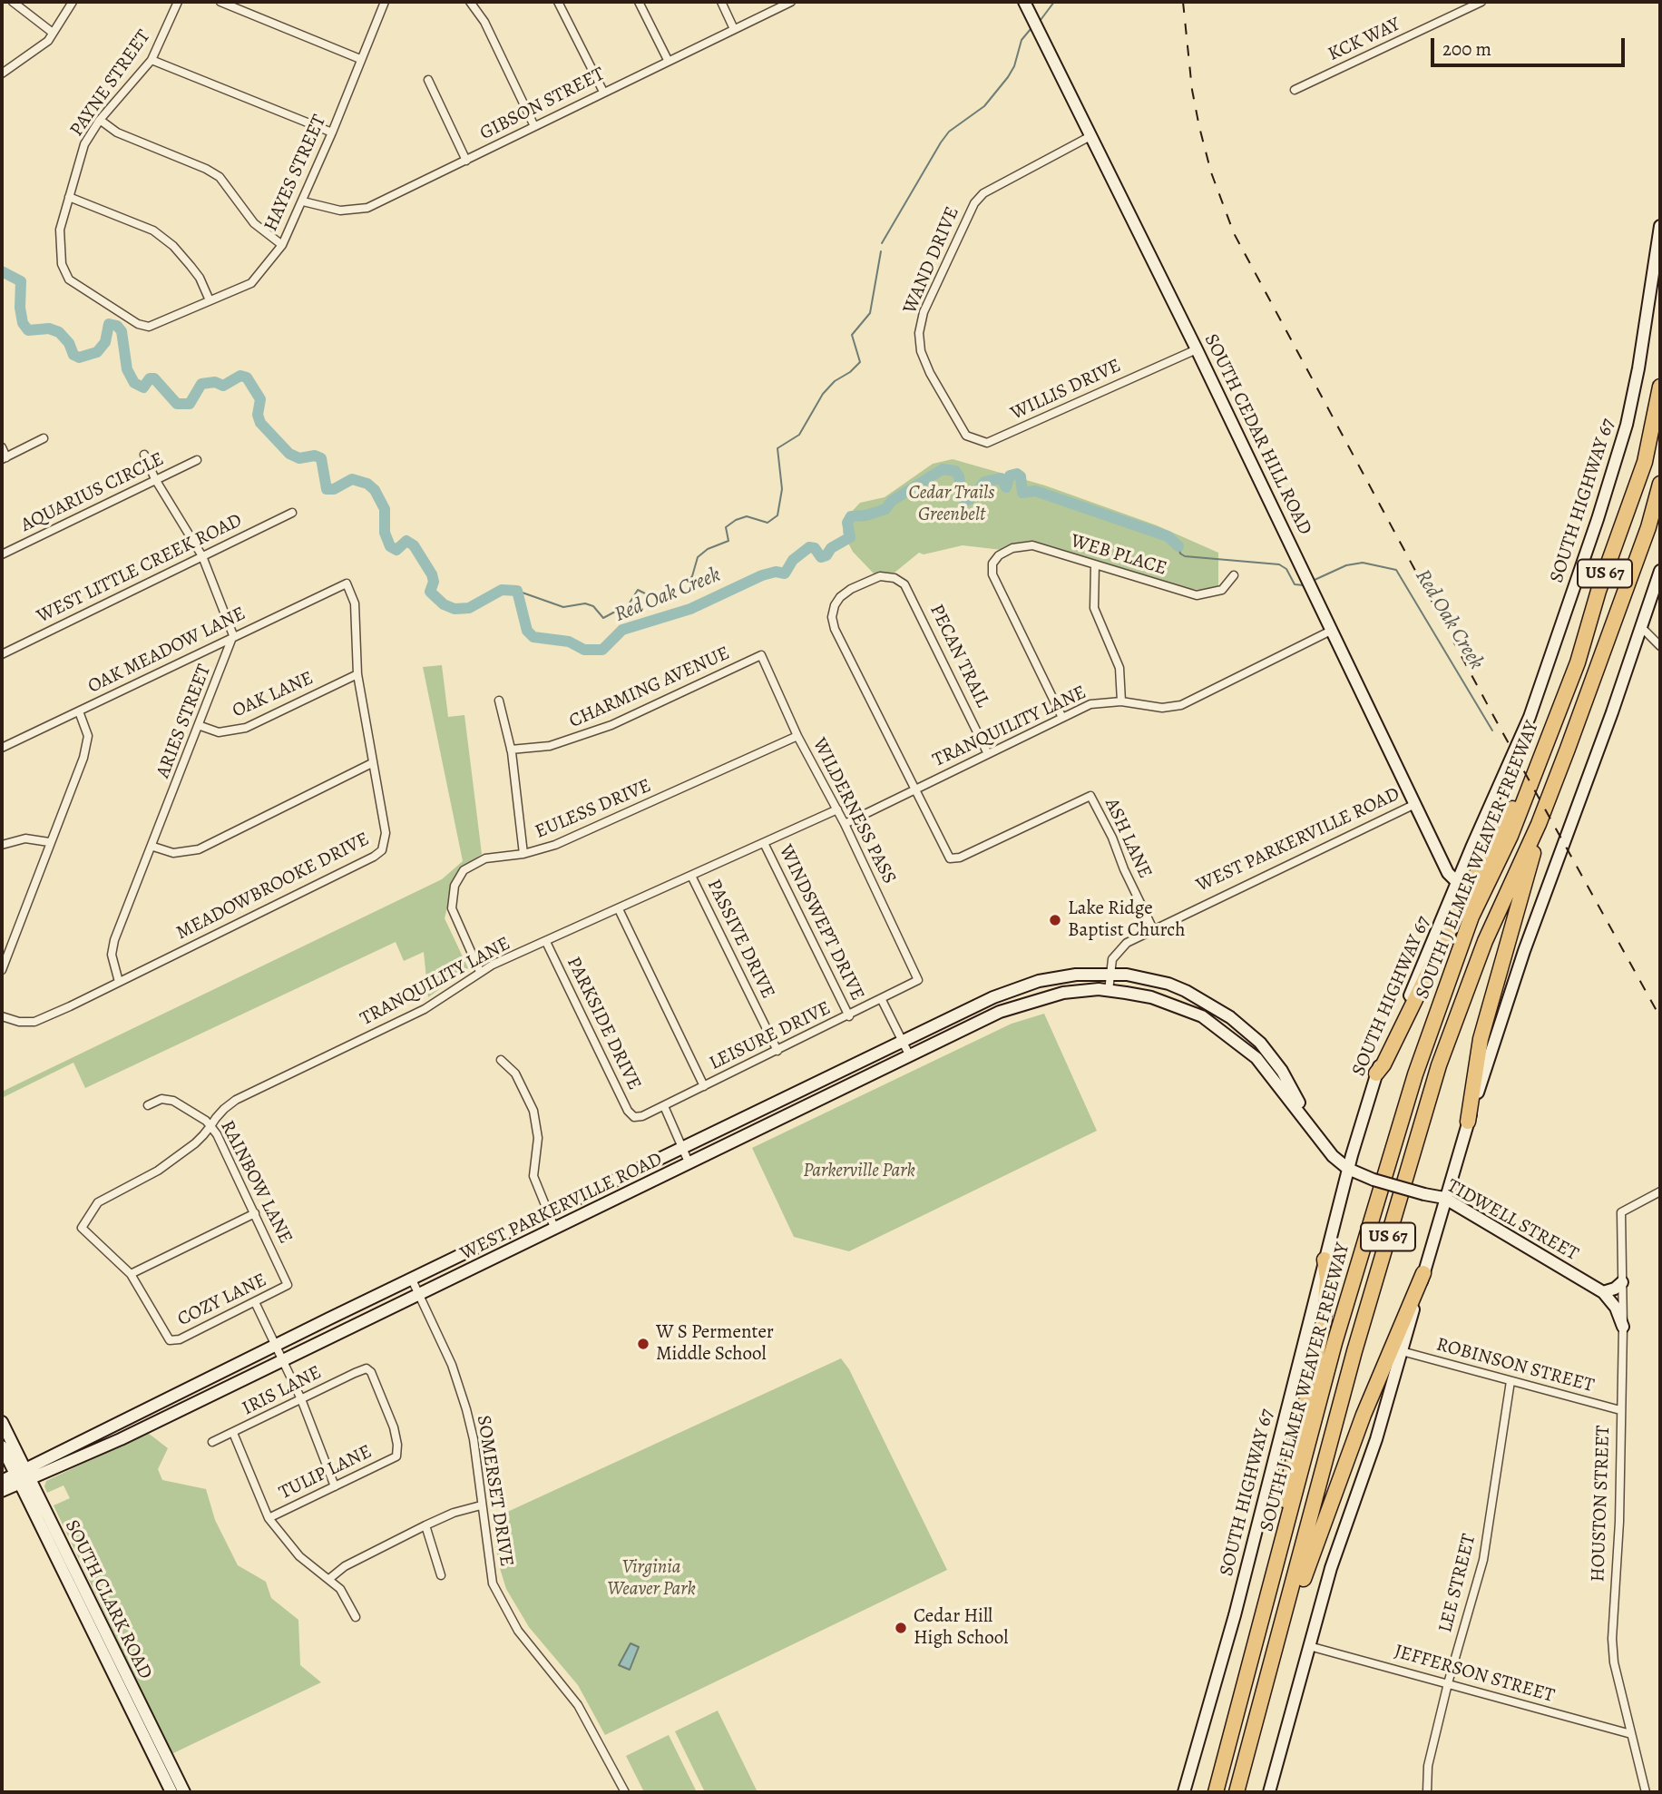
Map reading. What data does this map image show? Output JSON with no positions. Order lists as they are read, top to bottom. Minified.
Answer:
{"streets":{"highway":["US 67","SOUTH J ELMER WEAVER FREEWAY"],"main road":["SOUTH CEDAR HILL ROAD","SOUTH HIGHWAY 67","WEST PARKERVILLE ROAD","TIDWELL STREET","SOUTH CLARK ROAD"],"street":["KCK WAY","PAYNE STREET","GIBSON STREET","HAYES STREET","WAND DRIVE","WILLIS DRIVE","AQUARIUS CIRCLE","WEB PLACE","WEST LITTLE CREEK ROAD","OAK MEADOW LANE","PECAN TRAIL","CHARMING AVENUE","OAK LANE","ARIES STREET","TRANQUILITY LANE","EULESS DRIVE","WILDERNESS PASS","ASH LANE","MEADOWBROOKE DRIVE","WINDSWEPT DRIVE","PASSIVE DRIVE","PARKSIDE DRIVE","LEISURE DRIVE","RAINBOW LANE","COZY LANE","ROBINSON STREET","IRIS LANE","TULIP LANE","SOMERSET DRIVE","HOUSTON STREET","LEE STREET","JEFFERSON STREET"]},"crossings":[["PAYNE STREET","HAYES STREET"],["GIBSON STREET","HAYES STREET"],["WAND DRIVE","WILLIS DRIVE"],["WAND DRIVE","SOUTH CEDAR HILL ROAD"],["WILLIS DRIVE","SOUTH CEDAR HILL ROAD"],["SOUTH CEDAR HILL ROAD","SOUTH HIGHWAY 67"],["SOUTH CEDAR HILL ROAD","TRANQUILITY LANE"],["SOUTH CEDAR HILL ROAD","WEST PARKERVILLE ROAD"],["SOUTH HIGHWAY 67","TIDWELL STREET"],["WEB PLACE","TRANQUILITY LANE"],["OAK MEADOW LANE","ARIES STREET"],["OAK MEADOW LANE","MEADOWBROOKE DRIVE"],["PECAN TRAIL","TRANQUILITY LANE"],["PECAN TRAIL","ASH LANE"],["CHARMING AVENUE","WILDERNESS PASS"],["OAK LANE","ARIES STREET"],["OAK LANE","MEADOWBROOKE DRIVE"],["ARIES STREET","MEADOWBROOKE DRIVE"],["TRANQUILITY LANE","EULESS DRIVE"],["TRANQUILITY LANE","WILDERNESS PASS"],["TRANQUILITY LANE","ASH LANE"],["TRANQUILITY LANE","WINDSWEPT DRIVE"],["TRANQUILITY LANE","PASSIVE DRIVE"],["TRANQUILITY LANE","PARKSIDE DRIVE"],["TRANQUILITY LANE","RAINBOW LANE"],["TRANQUILITY LANE","COZY LANE"],["EULESS DRIVE","WILDERNESS PASS"],["WILDERNESS PASS","LEISURE DRIVE"],["ASH LANE","WEST PARKERVILLE ROAD"],["WEST PARKERVILLE ROAD","TIDWELL STREET"],["WEST PARKERVILLE ROAD","SOMERSET DRIVE"],["WEST PARKERVILLE ROAD","SOUTH CLARK ROAD"],["WINDSWEPT DRIVE","LEISURE DRIVE"],["PASSIVE DRIVE","LEISURE DRIVE"],["PARKSIDE DRIVE","LEISURE DRIVE"],["RAINBOW LANE","COZY LANE"],["TIDWELL STREET","HOUSTON STREET"],["ROBINSON STREET","HOUSTON STREET"],["ROBINSON STREET","LEE STREET"],["IRIS LANE","TULIP LANE"],["HOUSTON STREET","JEFFERSON STREET"],["LEE STREET","JEFFERSON STREET"]],"water":["Red Oak Creek"],"parks":["Cedar Trails Greenbelt","Parkerville Park","Virginia Weaver Park"],"places":["Lake Ridge Baptist Church","W S Permenter Middle School","Cedar Hill High School"],"scale_bar":"200 m"}
